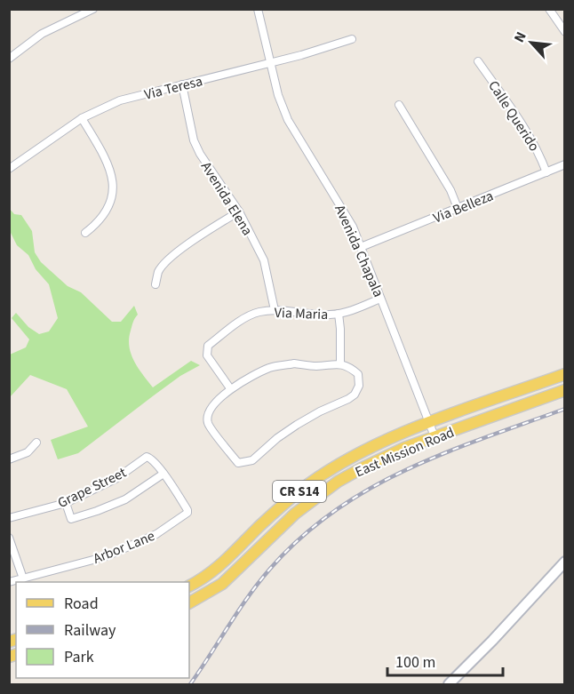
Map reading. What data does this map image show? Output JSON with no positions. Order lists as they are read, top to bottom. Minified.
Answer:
{"streets":{"main road":["East Mission Road","CR S14"],"street":["Via Teresa","Calle Querido","Avenida Elena","Via Belleza","Avenida Chapala","Via Maria","Grape Street","Arbor Lane"]},"crossings":[["Via Teresa","Avenida Elena"],["Via Teresa","Avenida Chapala"],["Calle Querido","Via Belleza"],["Avenida Elena","Via Maria"],["Via Belleza","Avenida Chapala"],["Avenida Chapala","Via Maria"],["Avenida Chapala","East Mission Road"],["Grape Street","Arbor Lane"]],"legend":["Road","Railway","Park"],"scale_bar":"100 m","north":"top left"}
